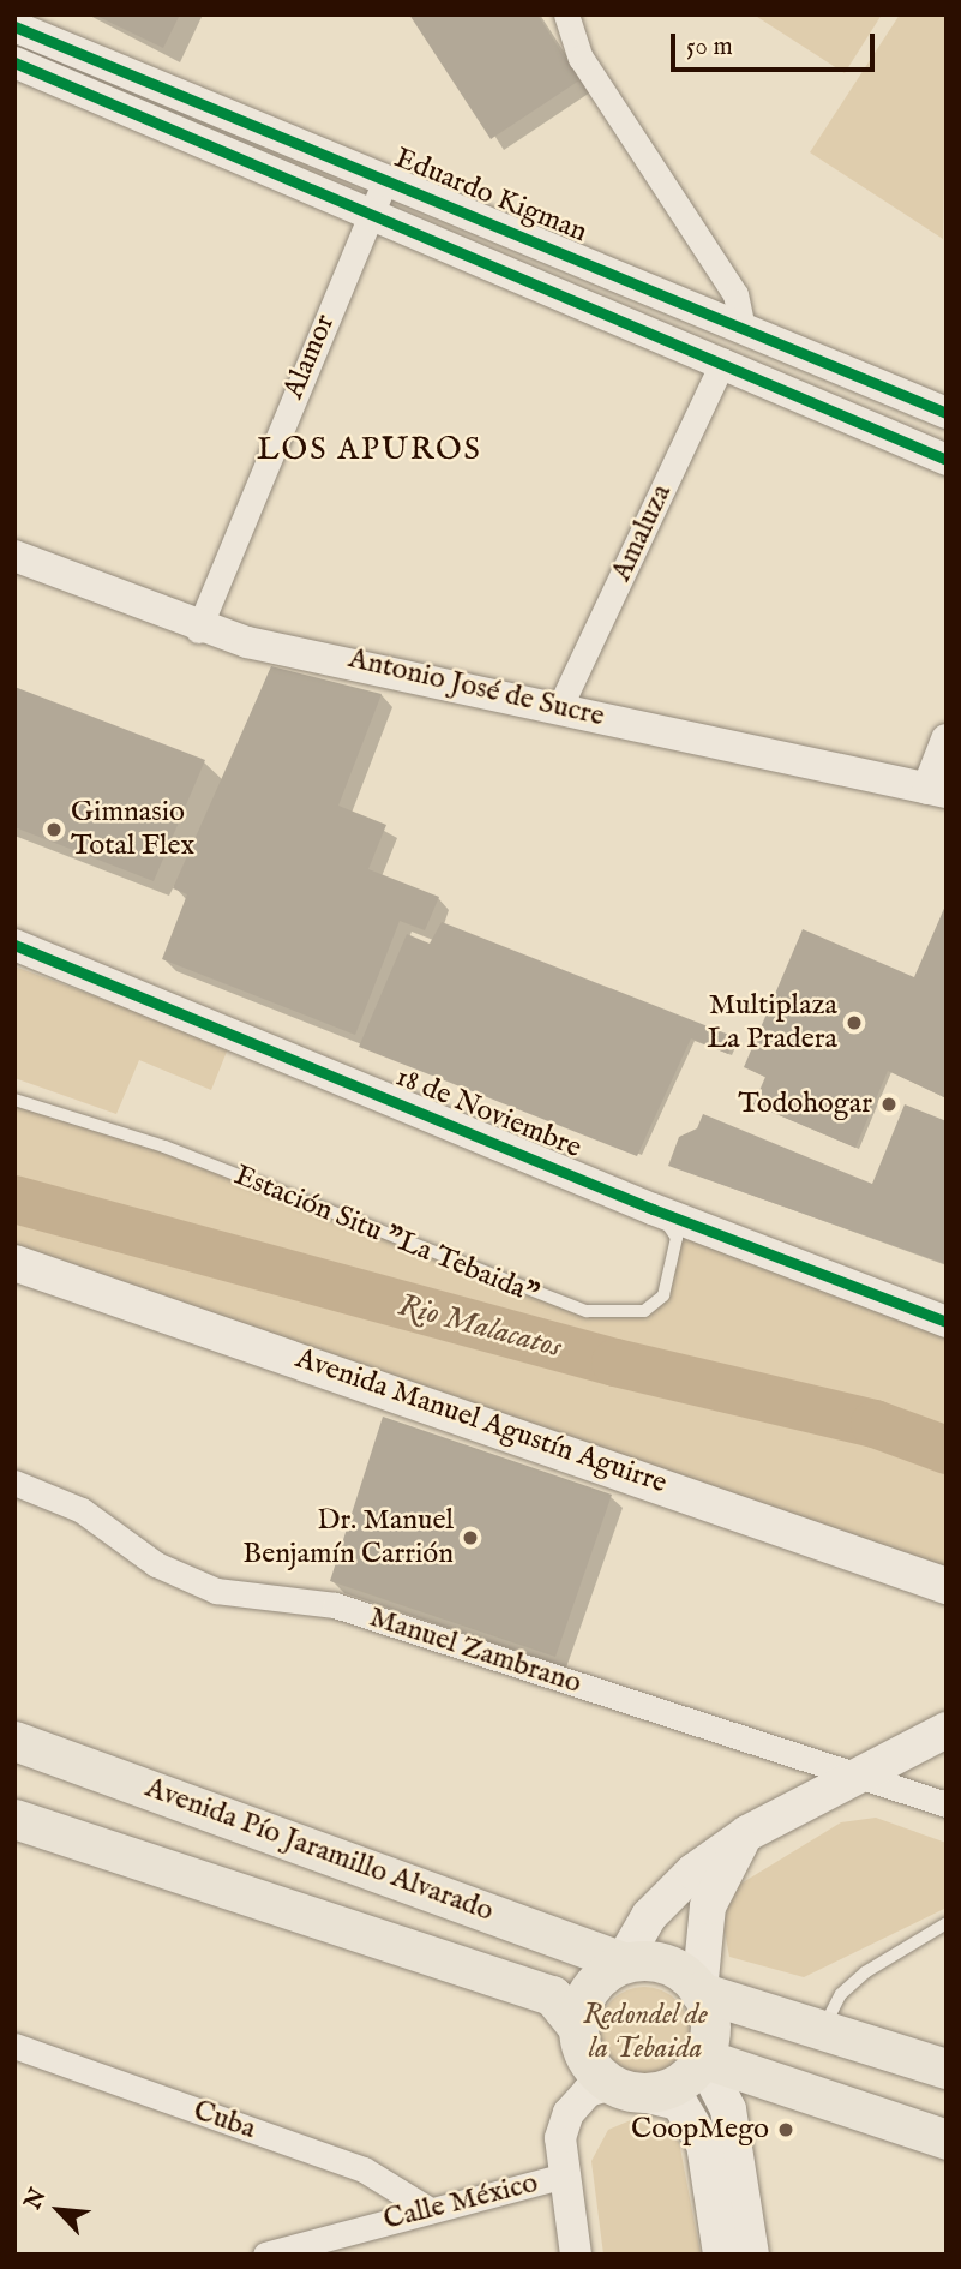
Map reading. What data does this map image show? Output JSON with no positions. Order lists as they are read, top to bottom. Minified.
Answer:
{"streets":{"main road":["Avenida Manuel Agustín Aguirre","Avenida Pío Jaramillo Alvarado"],"street":["Eduardo Kigman","Alamor","Amaluza","Antonio José de Sucre","18 de Noviembre","Manuel Zambrano","Cuba","Calle México"],"lane":["Estación Situ \"La Tebaida\""]},"crossings":[["Eduardo Kigman","Alamor"],["Eduardo Kigman","Amaluza"],["Alamor","Antonio José de Sucre"],["Amaluza","Antonio José de Sucre"],["18 de Noviembre","Estación Situ \"La Tebaida\""],["Cuba","Calle México"]],"districts":["LOS APUROS"],"water":["Rio Malacatos"],"parks":["Redondel de la Tebaida"],"places":["Gimnasio Total Flex","Multiplaza La Pradera","Todohogar","Dr. Manuel Benjamín Carrión","CoopMego"],"scale_bar":"50 m","north":"top left"}
